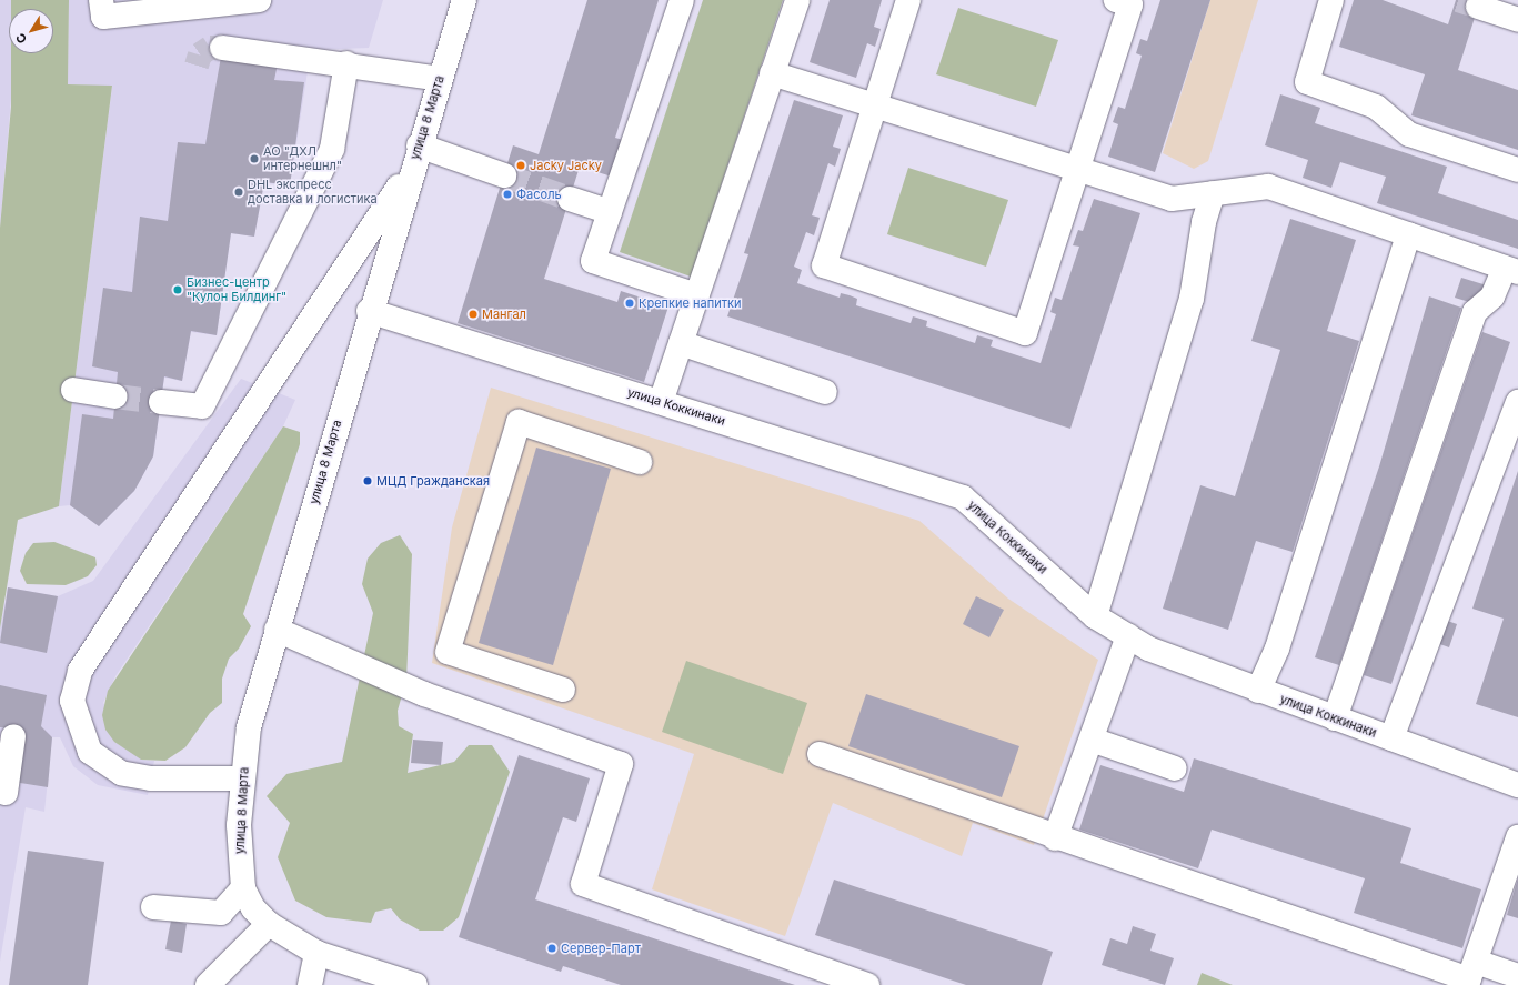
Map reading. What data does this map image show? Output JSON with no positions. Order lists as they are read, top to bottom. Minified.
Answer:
{"streets":{"street":["улица 8 Марта","улица Коккинаки"]},"crossings":[["улица 8 Марта","улица Коккинаки"]],"places":["АО \"ДХЛ интернешнл\"","Jacky Jacky","DHL экспресс доставка и логистика","Фасоль","Бизнес-центр \"Кулон Билдинг\"","Крепкие напитки","Мангал","МЦД Гражданская","Сервер-Парт"],"north":"bottom left"}
